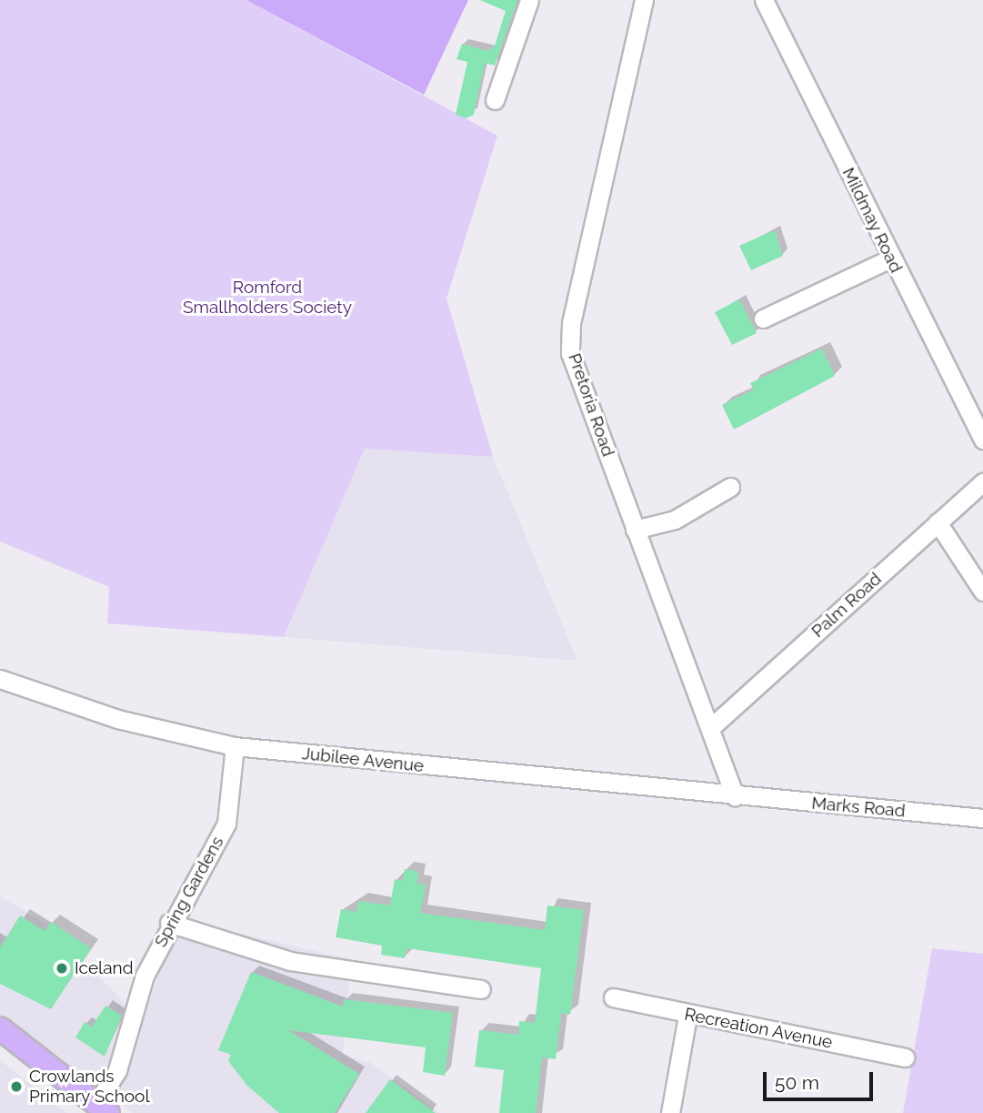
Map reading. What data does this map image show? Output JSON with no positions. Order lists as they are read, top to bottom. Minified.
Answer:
{"streets":{"street":["Mildmay Road","Pretoria Road","Palm Road","Jubilee Avenue","Marks Road","Spring Gardens","Recreation Avenue"]},"crossings":[["Pretoria Road","Palm Road"],["Pretoria Road","Jubilee Avenue"],["Pretoria Road","Marks Road"],["Jubilee Avenue","Marks Road"],["Jubilee Avenue","Spring Gardens"]],"parks":["Romford Smallholders Society"],"places":["Iceland","Crowlands Primary School"],"scale_bar":"50 m"}
